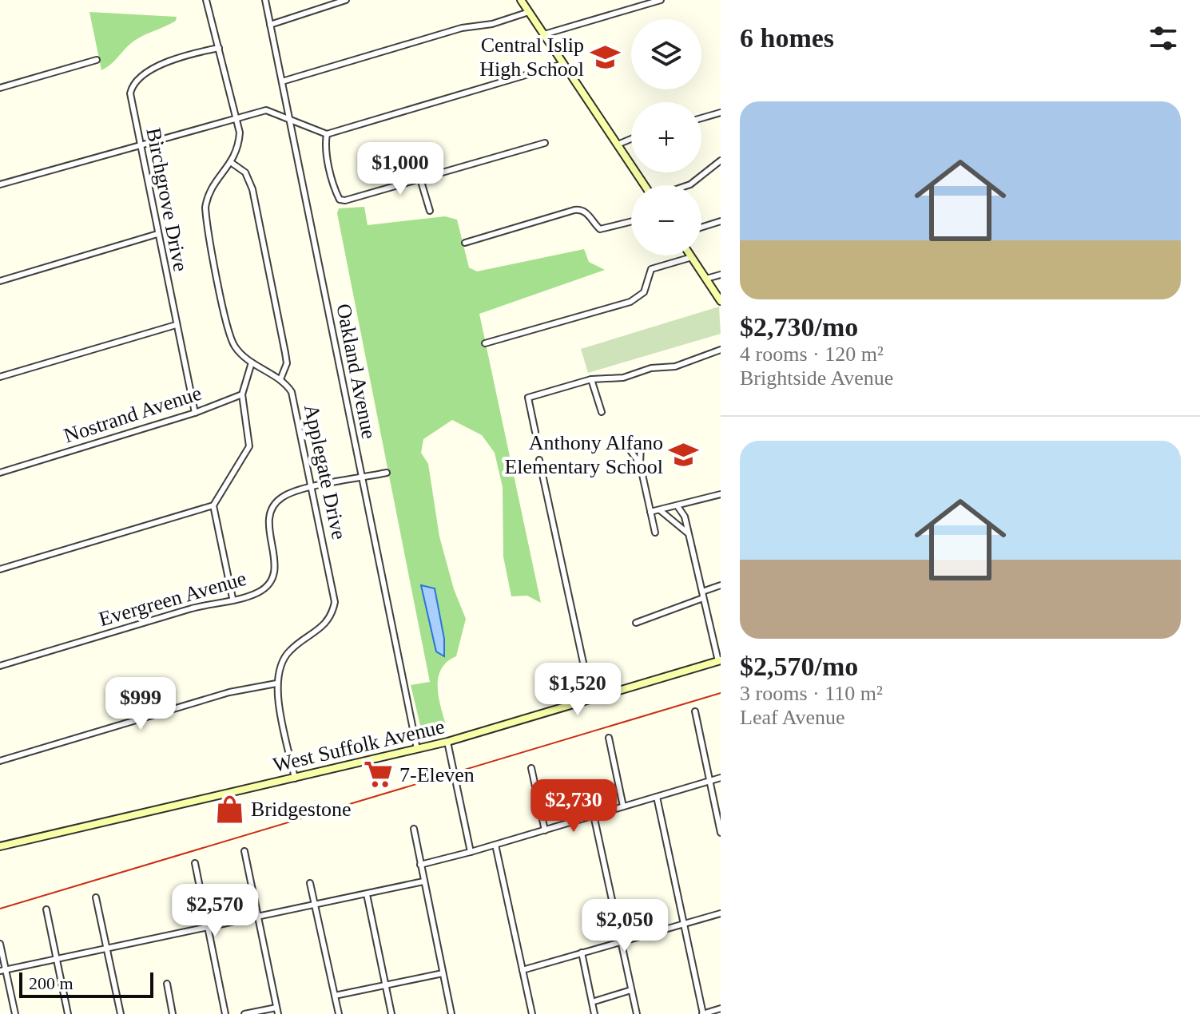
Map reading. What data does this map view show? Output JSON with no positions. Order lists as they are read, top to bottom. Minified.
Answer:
{"streets":{"main road":["West Suffolk Avenue"],"street":["Birchgrove Drive","Oakland Avenue","Nostrand Avenue","Applegate Drive","Evergreen Avenue"]},"crossings":[["Birchgrove Drive","Nostrand Avenue"],["Oakland Avenue","Evergreen Avenue"],["Oakland Avenue","West Suffolk Avenue"],["Applegate Drive","Evergreen Avenue"]],"places":{"school or university":["Central Islip High School","Anthony Alfano Elementary School"],"supermarket":["7-Eleven"],"shop":["Bridgestone"]},"scale_bar":"200 m","page":{"heading":"6 homes","map_buttons":["+","−"],"list":[{"name":"$2,730/mo","note":"4 rooms · 120 m² · Brightside Avenue"},{"name":"$2,570/mo","note":"3 rooms · 110 m² · Leaf Avenue"}],"price":["$1,000","$1,520","$999","$2,730","$2,570","$2,050"],"scale":"200 m"}}
